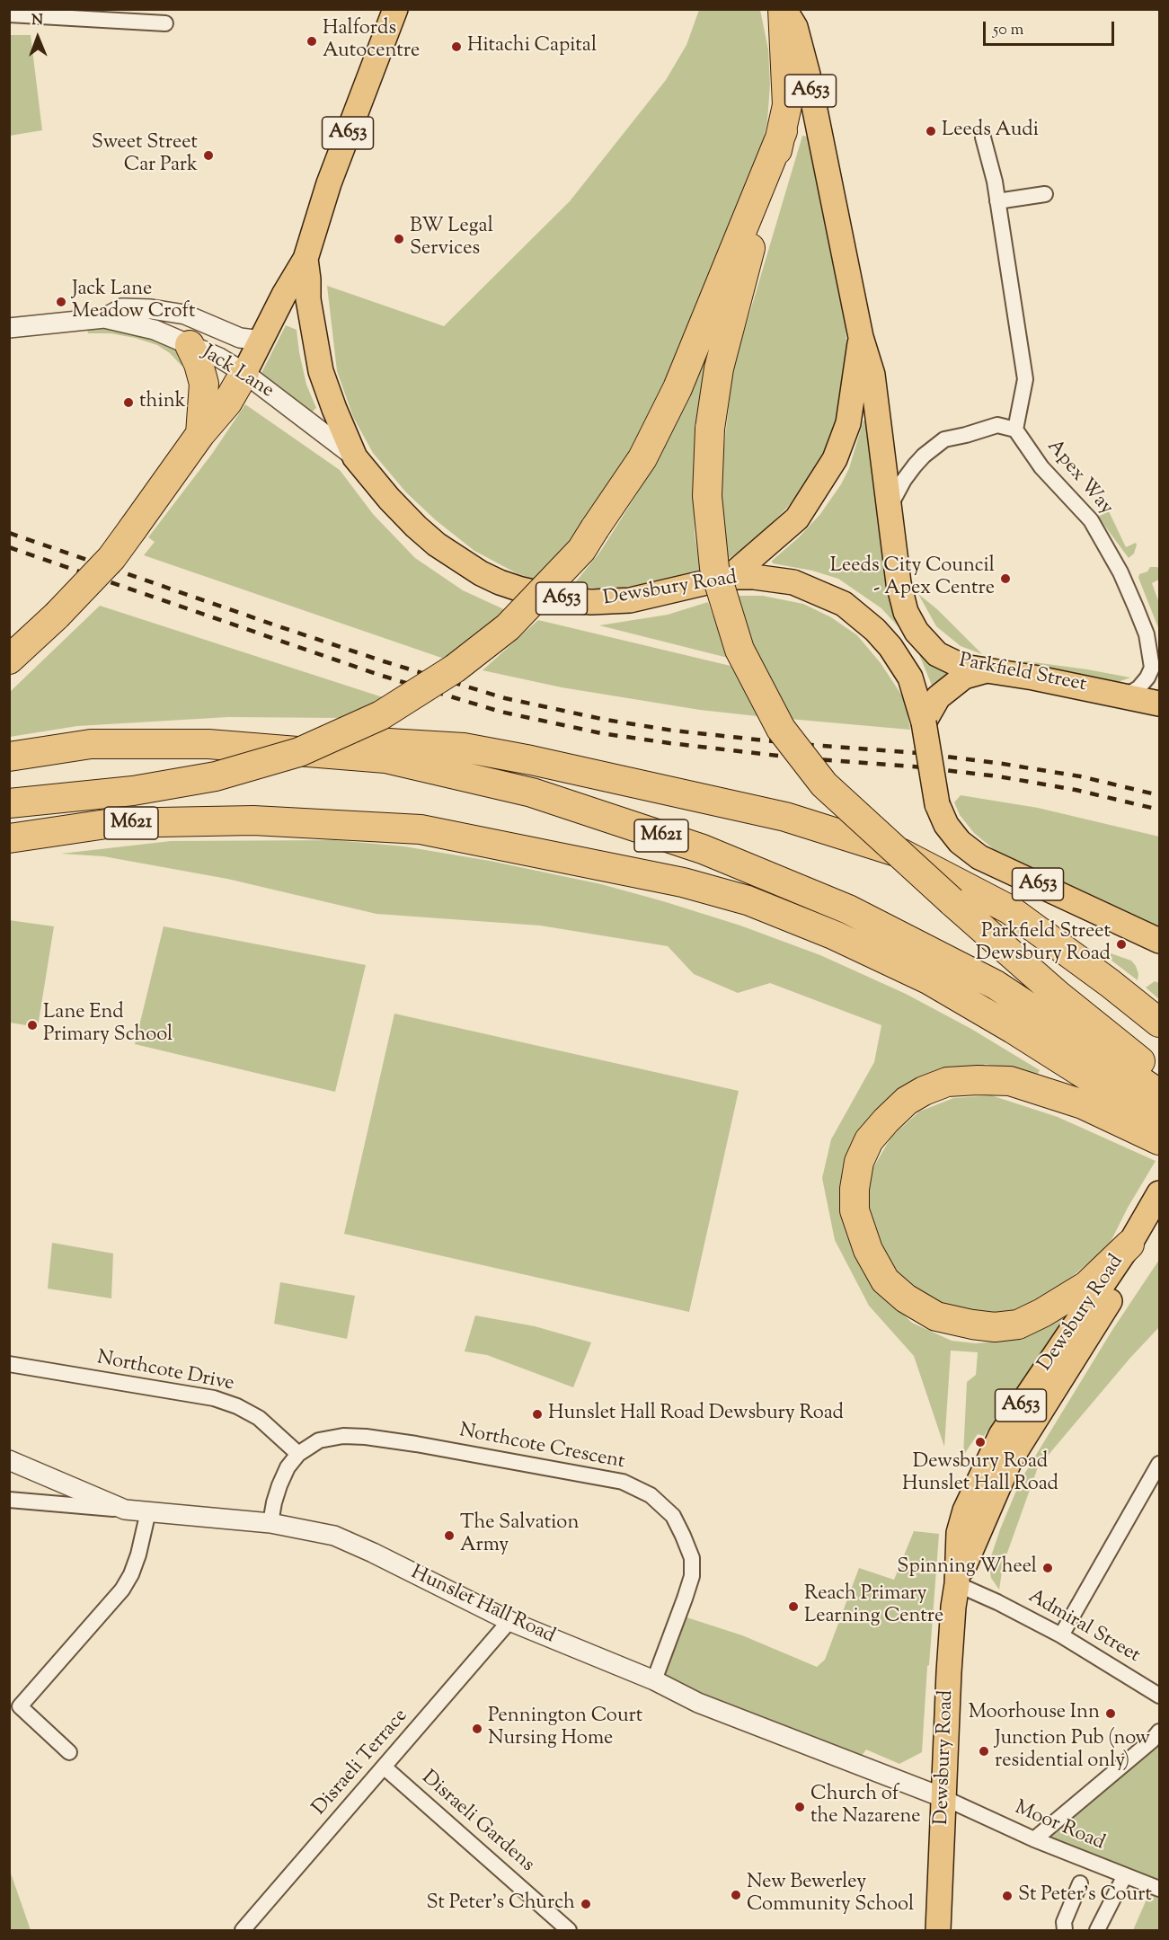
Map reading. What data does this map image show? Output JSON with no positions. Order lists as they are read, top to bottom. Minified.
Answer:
{"streets":{"highway":["M621"],"main road":["A653","Dewsbury Road","Parkfield Street"],"street":["Jack Lane","Apex Way","Northcote Drive","Northcote Crescent","Hunslet Hall Road","Admiral Street","Disraeli Terrace","Disraeli Gardens","Moor Road"]},"crossings":[["A653","Dewsbury Road"],["A653","Parkfield Street"],["Jack Lane","Dewsbury Road"],["Apex Way","Parkfield Street"],["Dewsbury Road","Hunslet Hall Road"],["Dewsbury Road","Admiral Street"],["Dewsbury Road","Moor Road"],["Northcote Drive","Northcote Crescent"],["Northcote Crescent","Hunslet Hall Road"],["Hunslet Hall Road","Disraeli Terrace"],["Hunslet Hall Road","Moor Road"],["Disraeli Terrace","Disraeli Gardens"]],"places":["Halfords Autocentre","Hitachi Capital","Leeds Audi","Sweet Street Car Park","BW Legal Services","Jack Lane Meadow Croft","think","Leeds City Council - Apex Centre","Parkfield Street Dewsbury Road","Lane End Primary School","Hunslet Hall Road Dewsbury Road","Dewsbury Road Hunslet Hall Road","The Salvation Army","Spinning Wheel","Reach Primary Learning Centre","Moorhouse Inn","Pennington Court Nursing Home","Junction Pub (now residential only)","Church of the Nazarene","New Bewerley Community School","St Peter's Court","St Peter's Church"],"scale_bar":"50 m","north":"top"}
